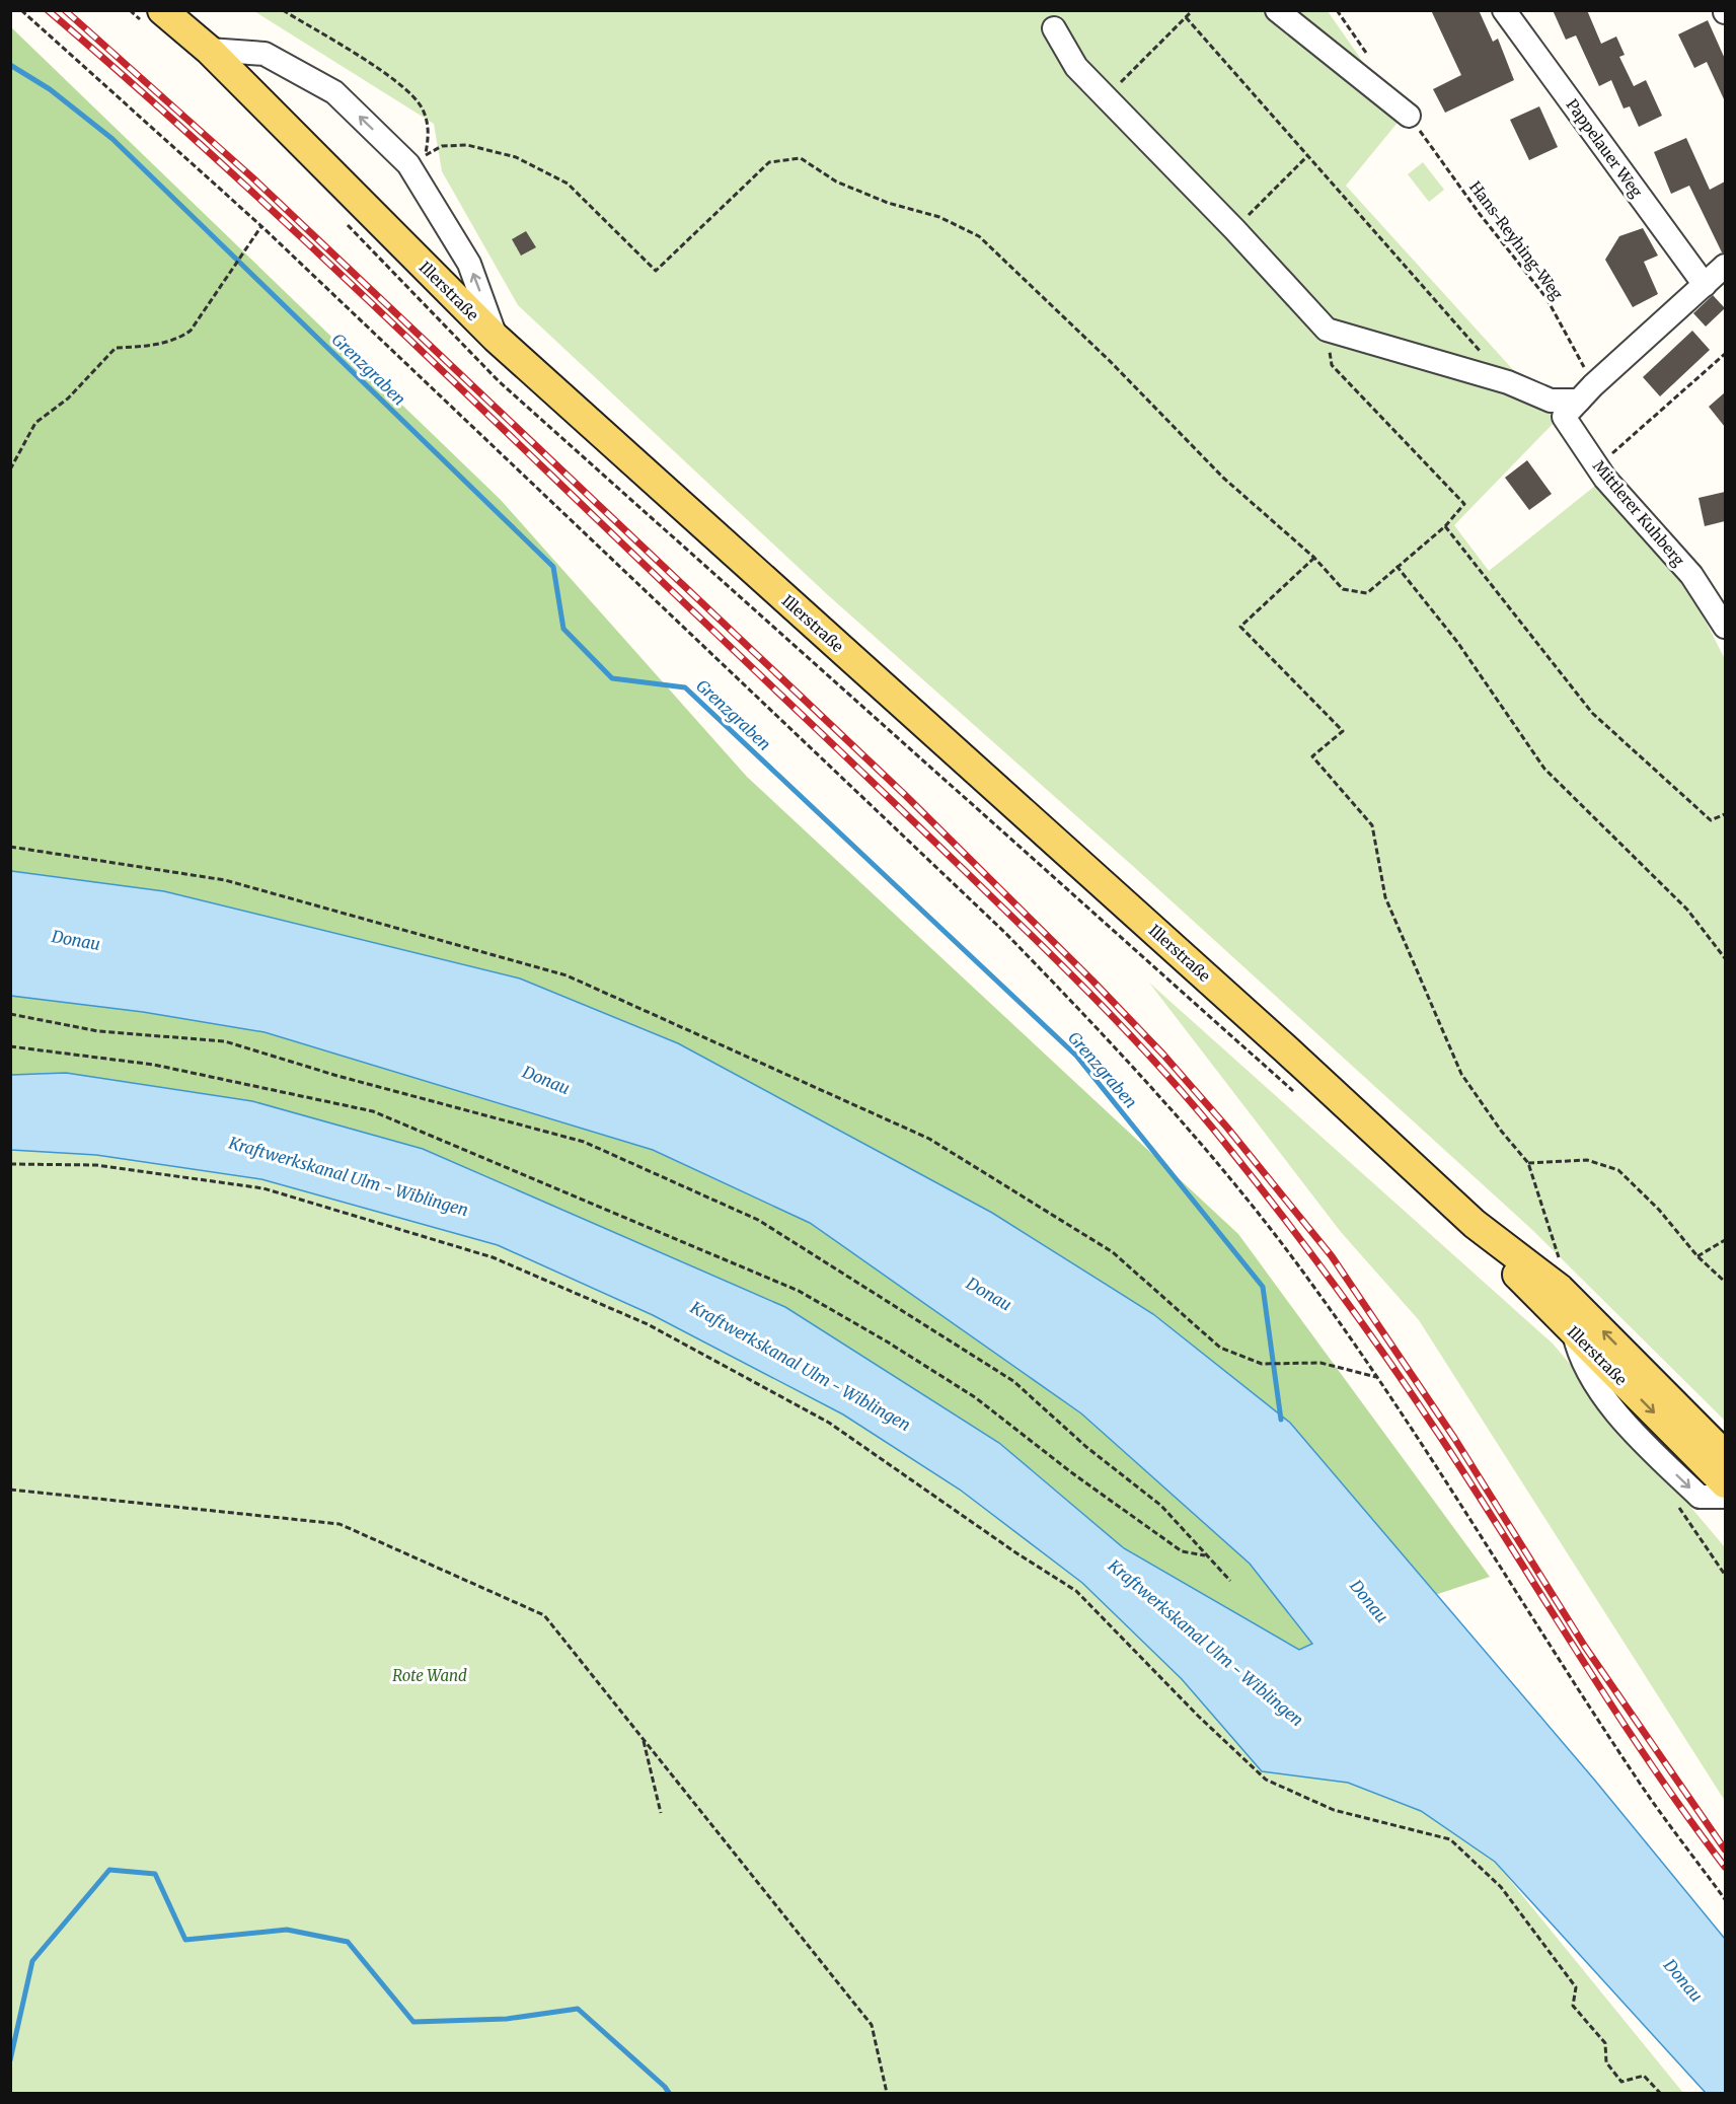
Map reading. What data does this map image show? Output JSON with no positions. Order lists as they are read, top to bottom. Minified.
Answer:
{"streets":{"main road":["Illerstraße"],"street":["Pappelauer Weg","Mittlerer Kuhberg"],"path":["Hans-Reyhing-Weg"]},"crossings":[["Hans-Reyhing-Weg","Mittlerer Kuhberg"]],"water":["Grenzgraben","Donau","Kraftwerkskanal Ulm - Wiblingen"],"parks":["Rote Wand"]}
